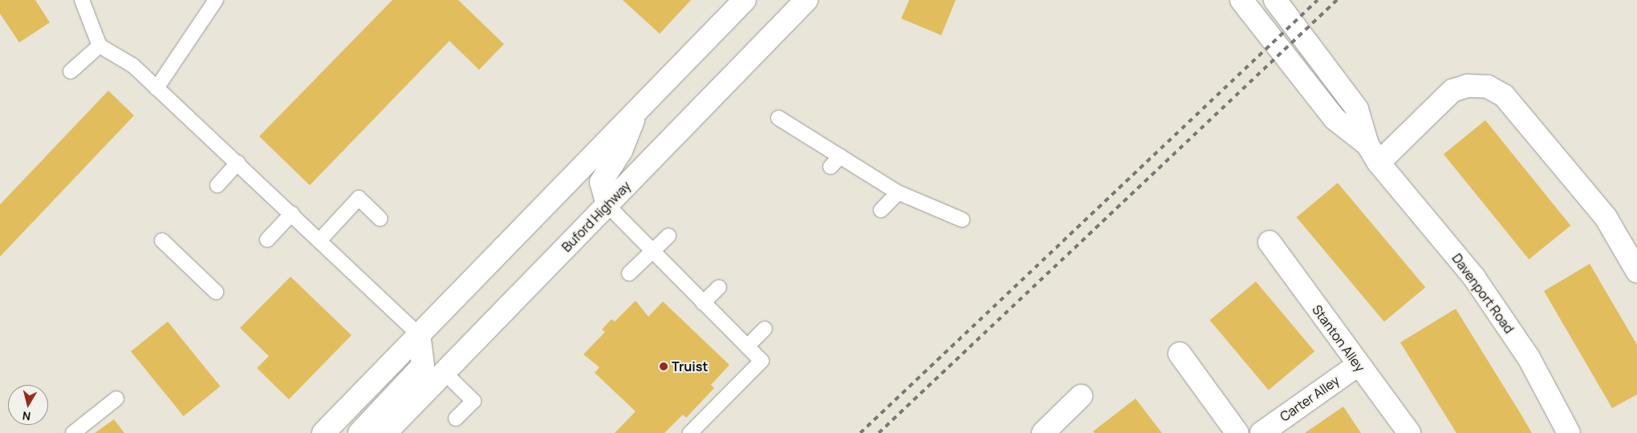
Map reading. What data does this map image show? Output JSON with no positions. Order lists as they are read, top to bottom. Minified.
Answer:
{"streets":{"street":["Buford Highway","Davenport Road","Stanton Alley","Carter Alley"]},"crossings":[["Stanton Alley","Carter Alley"]],"places":["Truist"],"north":"bottom"}
